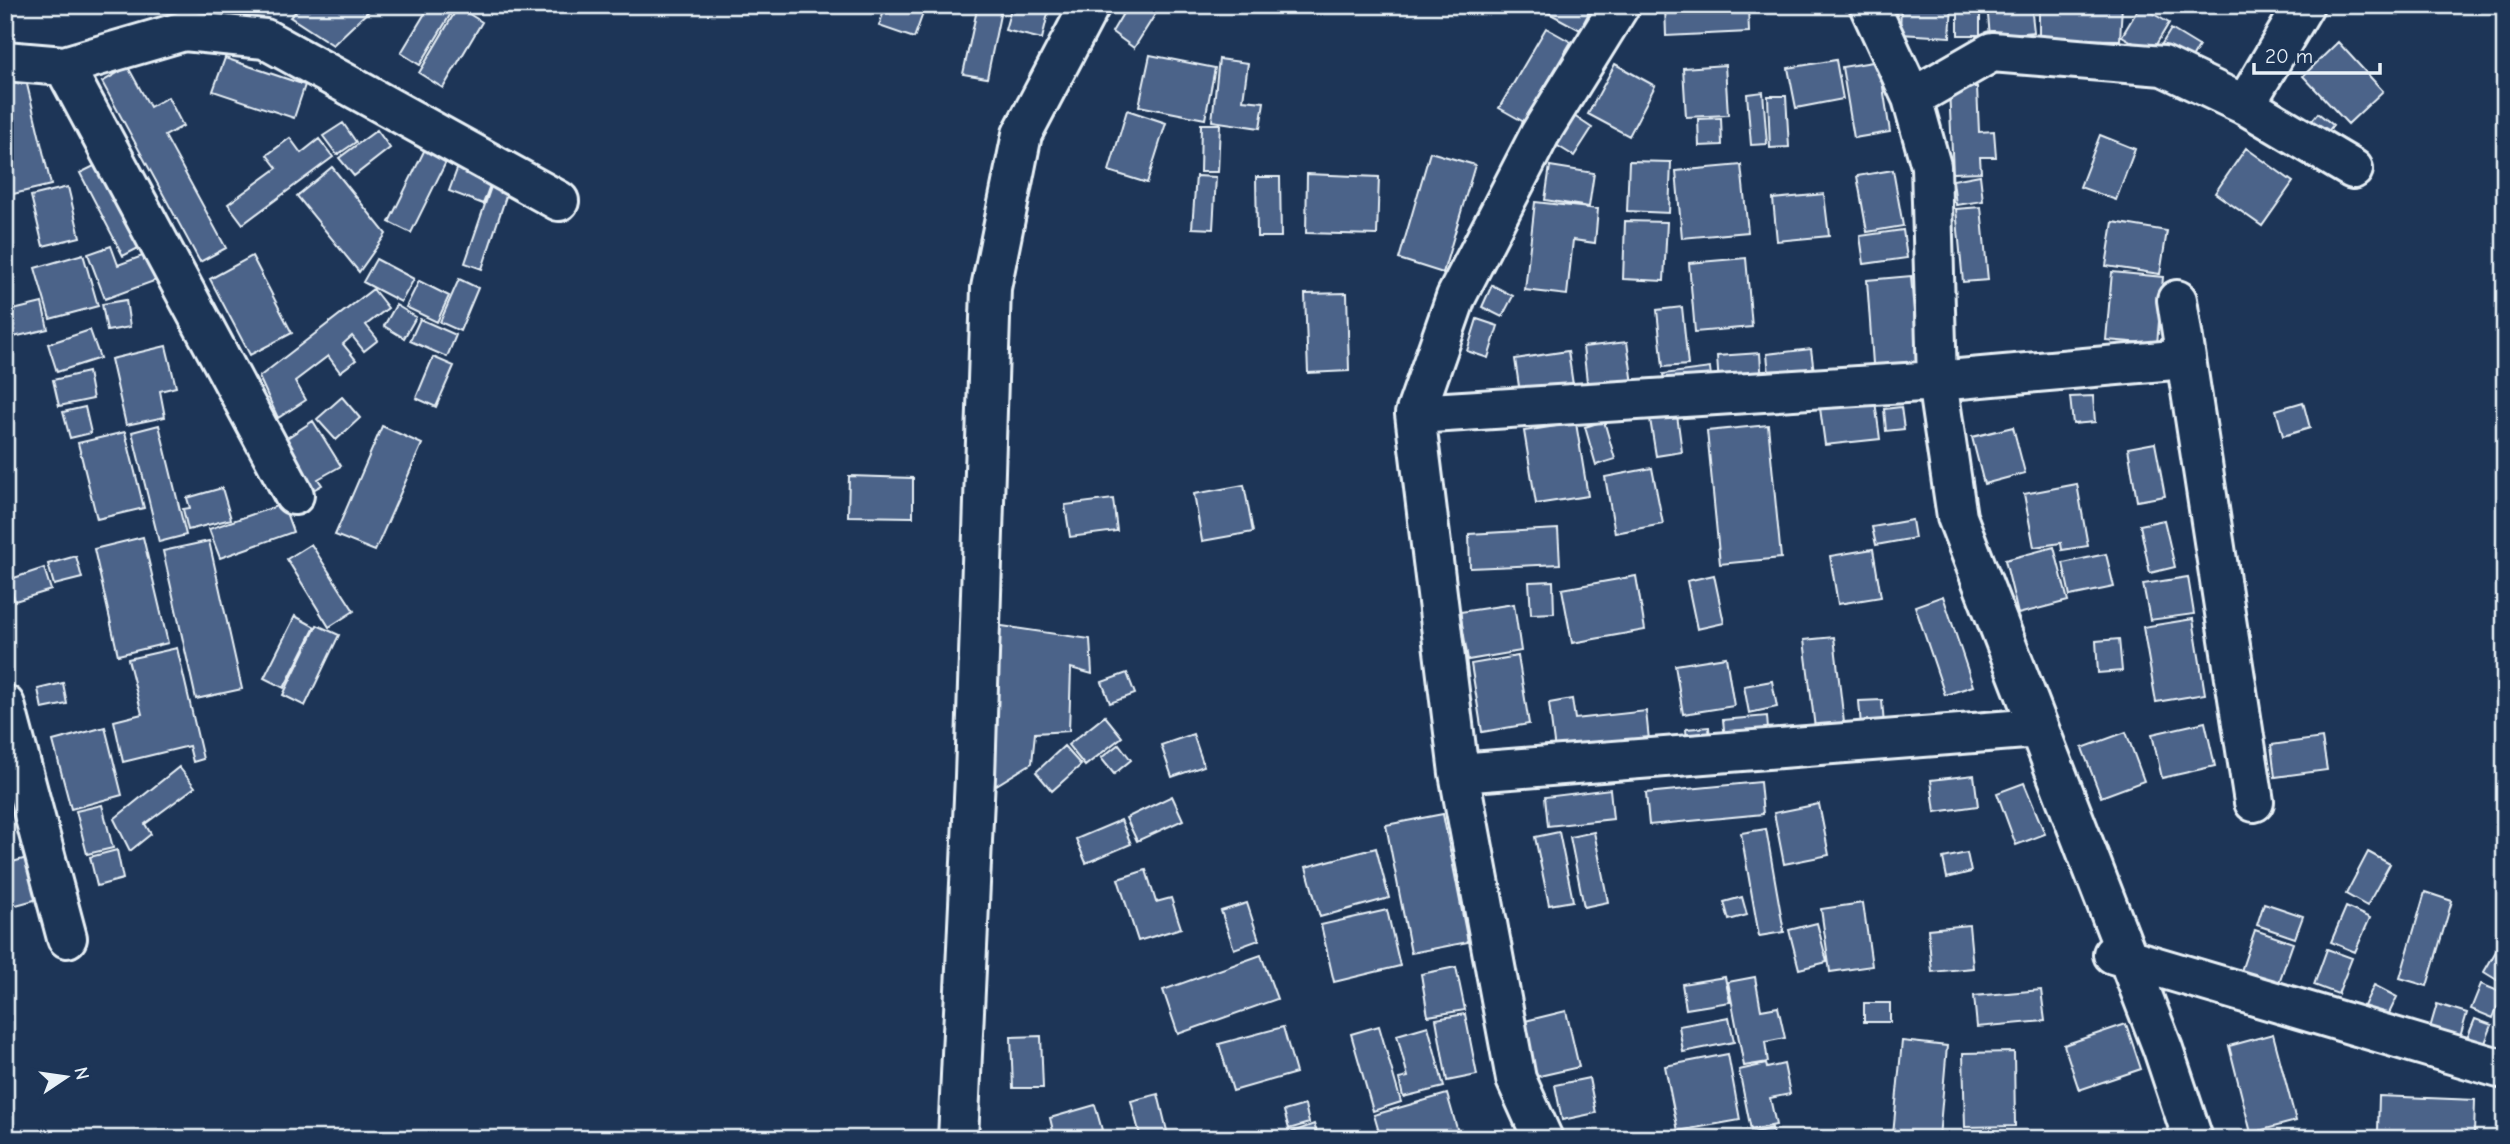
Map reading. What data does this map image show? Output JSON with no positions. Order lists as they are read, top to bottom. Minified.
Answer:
{"scale_bar":"20 m","north":"right"}
